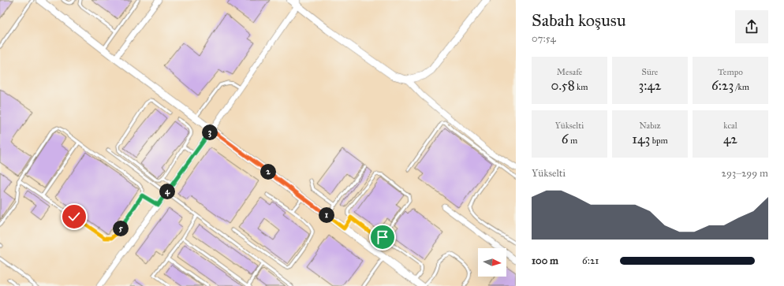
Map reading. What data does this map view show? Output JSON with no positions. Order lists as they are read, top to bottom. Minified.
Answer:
{"north":"right","page":{"heading":["Sabah koşusu","07:54"],"stats":[["Mesafe","0.58 km"],["Süre","3:42"],["Tempo","6:23 /km"],["Yükselti","6 m"],["Nabız","143 bpm"],["kcal","42"]],"pins":["3","2","4","1","5"],"chart":["Yükselti","293–299 m"],"list":[{"name":"100 m","note":"6:21"}]}}
